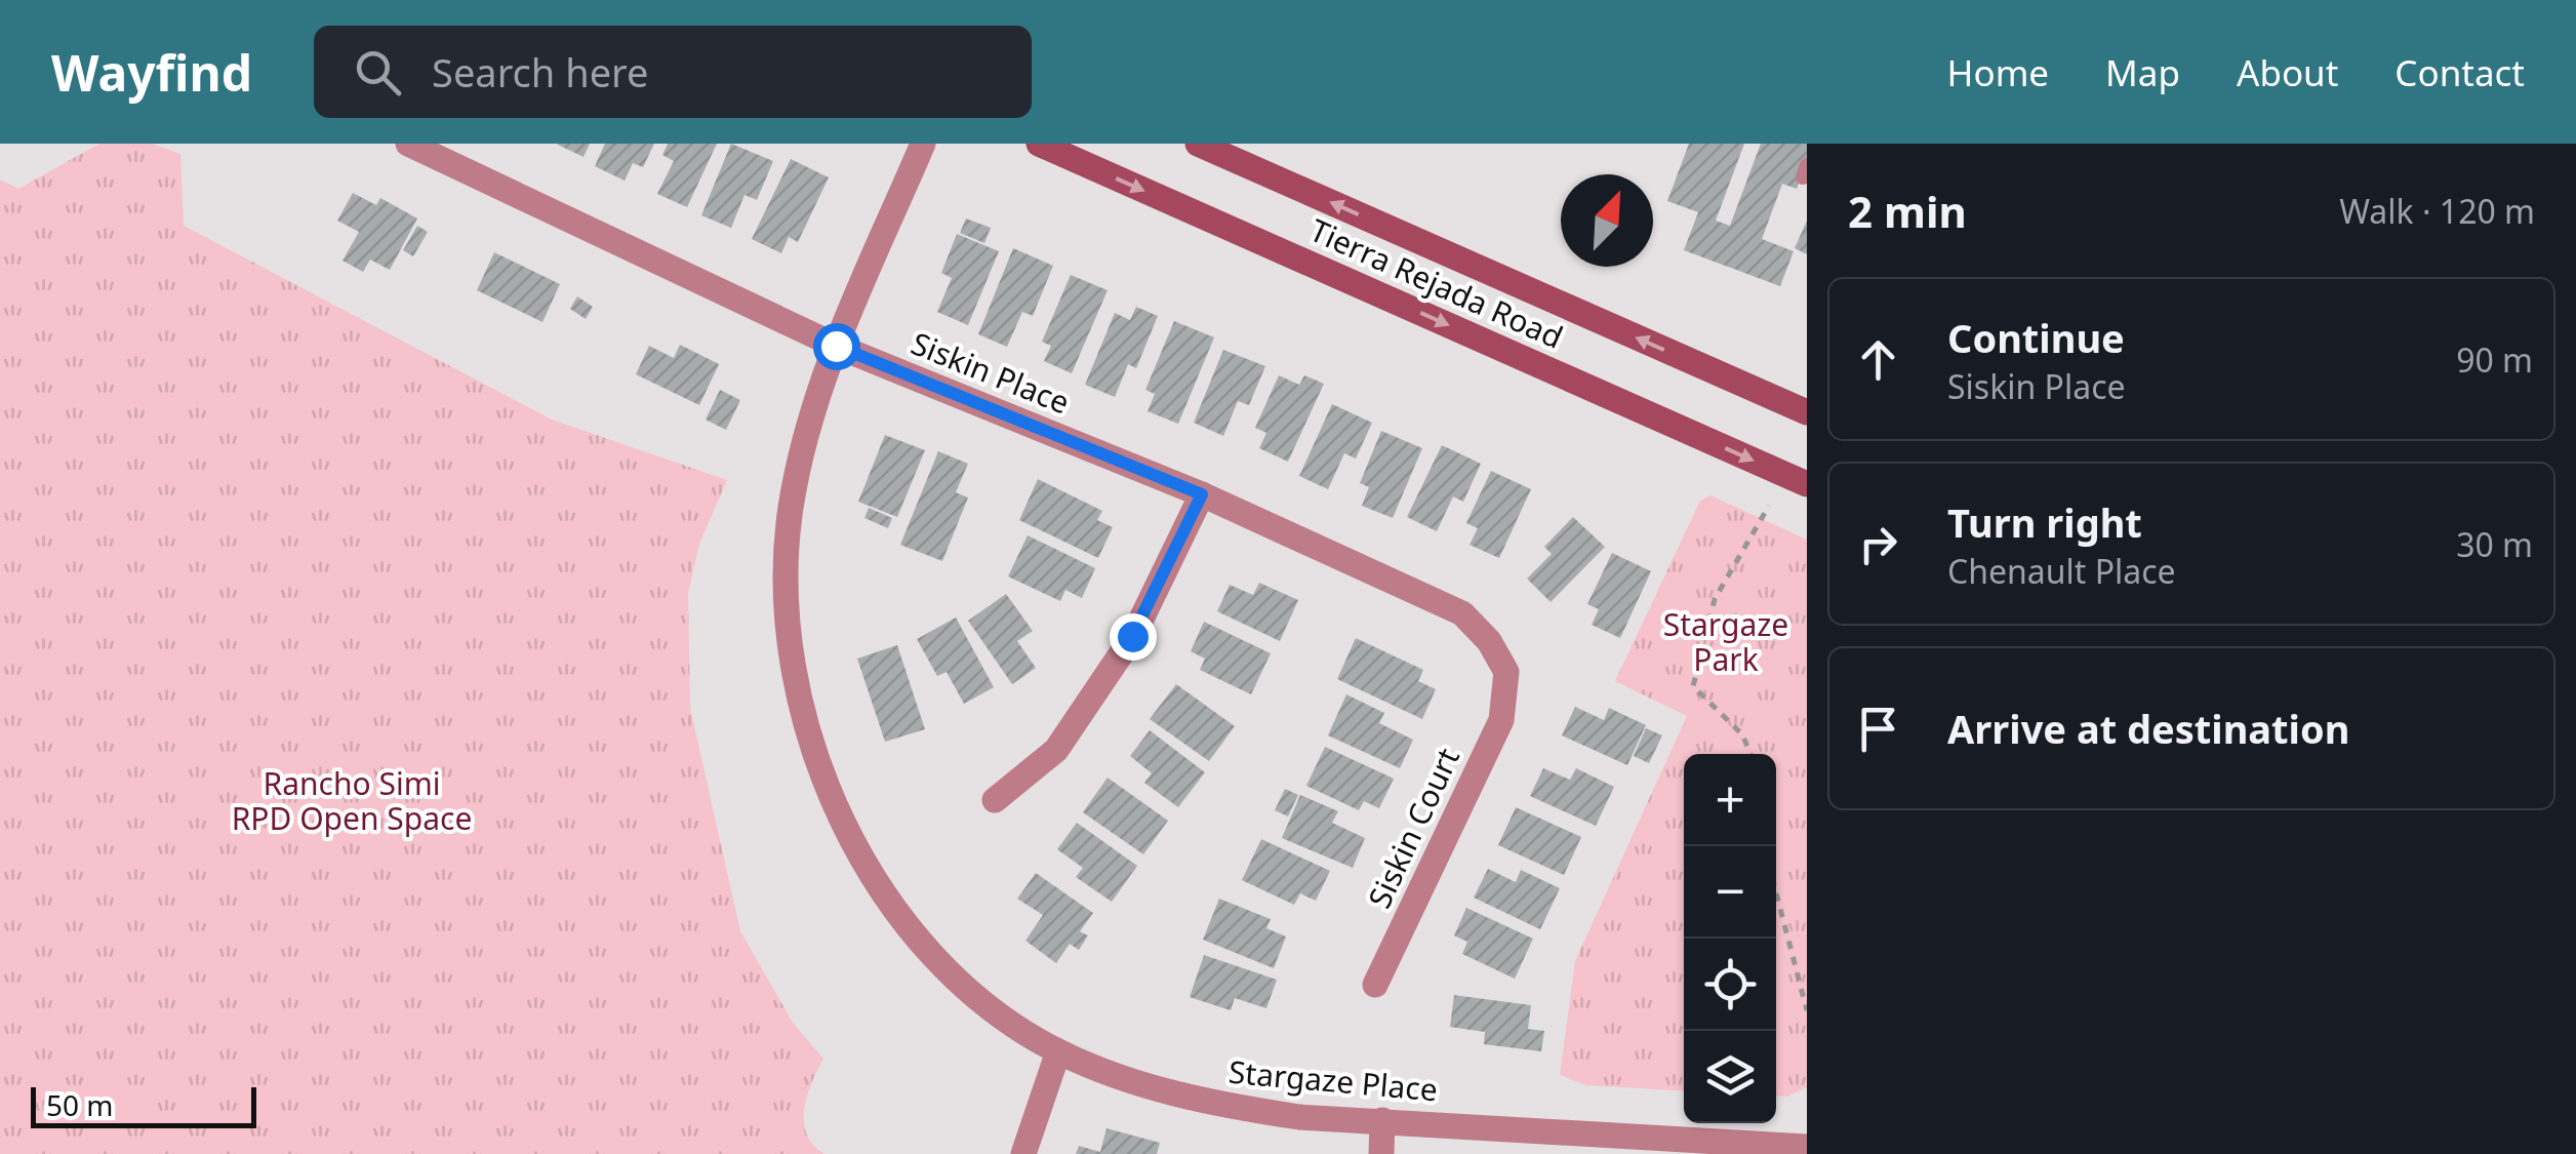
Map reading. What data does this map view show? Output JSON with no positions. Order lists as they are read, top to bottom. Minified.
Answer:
{"streets":{"main road":["Tierra Rejada Road"],"street":["Siskin Place","Siskin Court","Stargaze Place"]},"crossings":[["Siskin Place","Siskin Court"],["Siskin Place","Stargaze Place"]],"parks":["Stargaze Park","Rancho Simi RPD Open Space"],"scale_bar":"50 m","north":"top right","page":{"header":"Wayfind","search":"Search here","nav":["Home","Map","About","Contact"],"heading":["2 min","Walk · 120 m"],"list":[["Continue","Siskin Place","90 m"],["Turn right","Chenault Place","30 m"],"Arrive at destination"],"map_buttons":["+","−"],"scale":"50 m"}}
